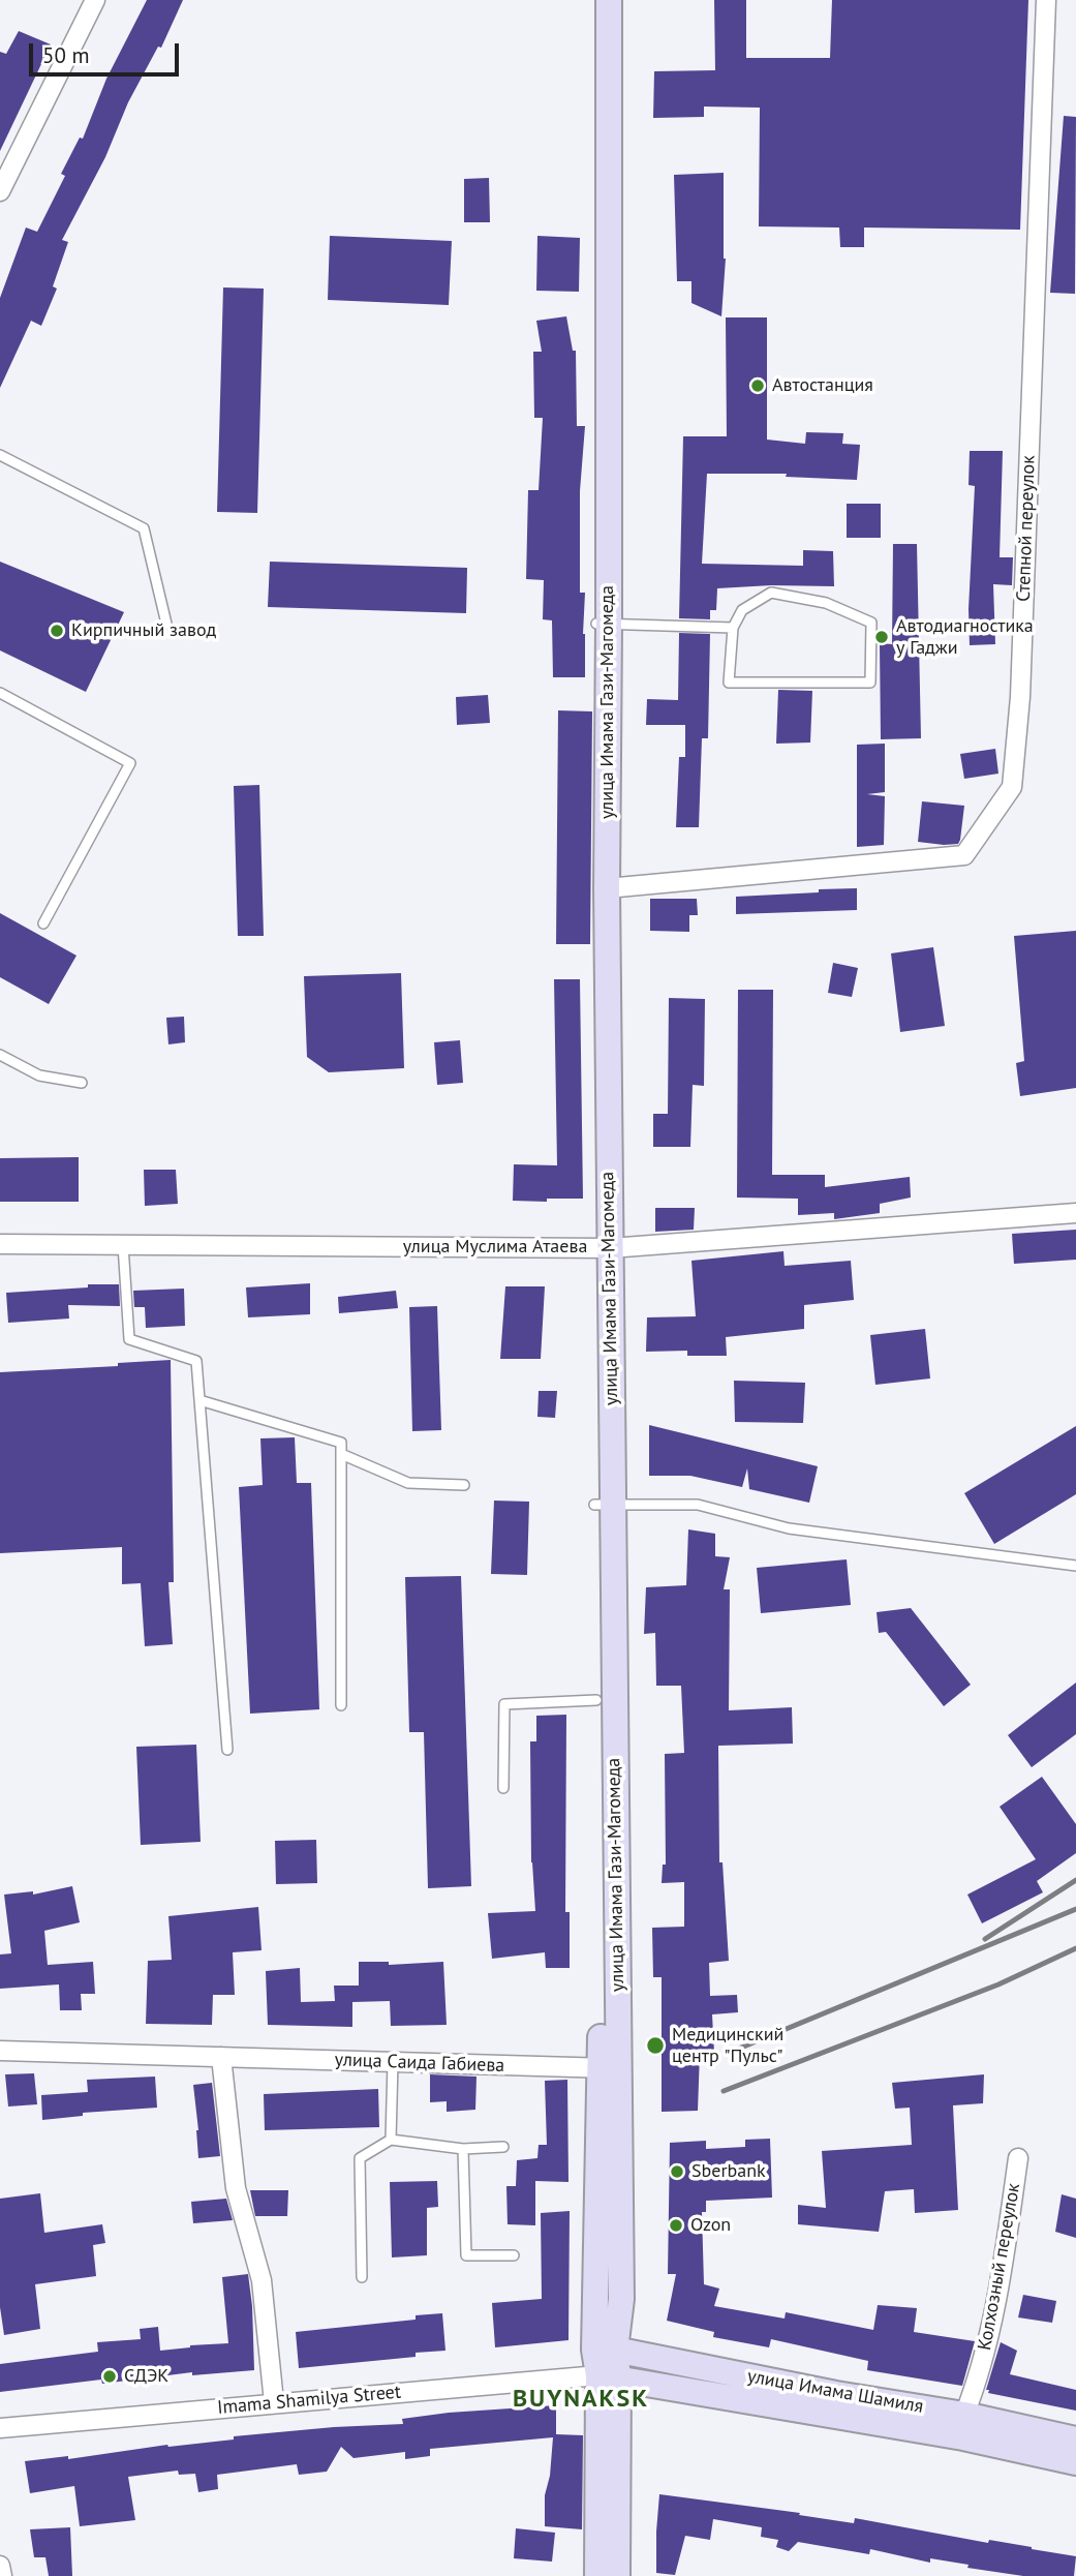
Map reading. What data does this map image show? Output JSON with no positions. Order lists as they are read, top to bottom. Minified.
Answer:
{"streets":{"main road":["улица Имама Гази-Магомеда","улица Имама Шамиля"],"street":["Степной переулок","улица Муслима Атаева","улица Саида Габиева","Колхозный переулок","Imama Shamilya Street"]},"crossings":[["Степной переулок","улица Имама Гази-Магомеда"],["улица Имама Гази-Магомеда","улица Муслима Атаева"],["улица Имама Гази-Магомеда","улица Саида Габиева"],["улица Имама Гази-Магомеда","улица Имама Шамиля"],["улица Имама Гази-Магомеда","Imama Shamilya Street"],["Колхозный переулок","улица Имама Шамиля"],["улица Имама Шамиля","Imama Shamilya Street"]],"districts":["BUYNAKSK"],"places":["Автостанция","Кирпичный завод","Автодиагностика у Гаджи","Медицинский центр \"Пульс\"","Sberbank","Ozon","СДЭК"],"scale_bar":"50 m"}
